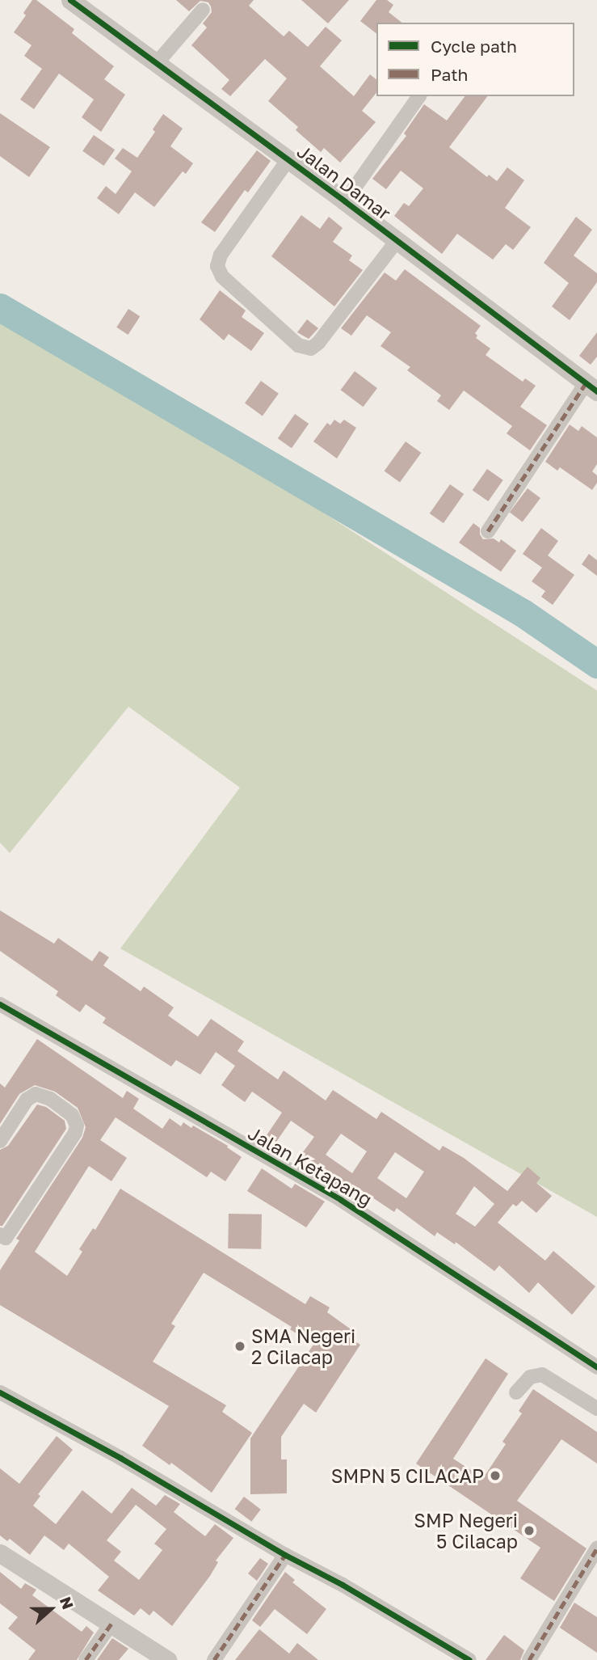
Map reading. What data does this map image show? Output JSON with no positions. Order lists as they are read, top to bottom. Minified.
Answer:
{"streets":{"street":["Jalan Damar","Jalan Ketapang"]},"places":["SMA Negeri 2 Cilacap","SMPN 5 CILACAP","SMP Negeri 5 Cilacap"],"legend":["Cycle path","Path"],"north":"right"}
